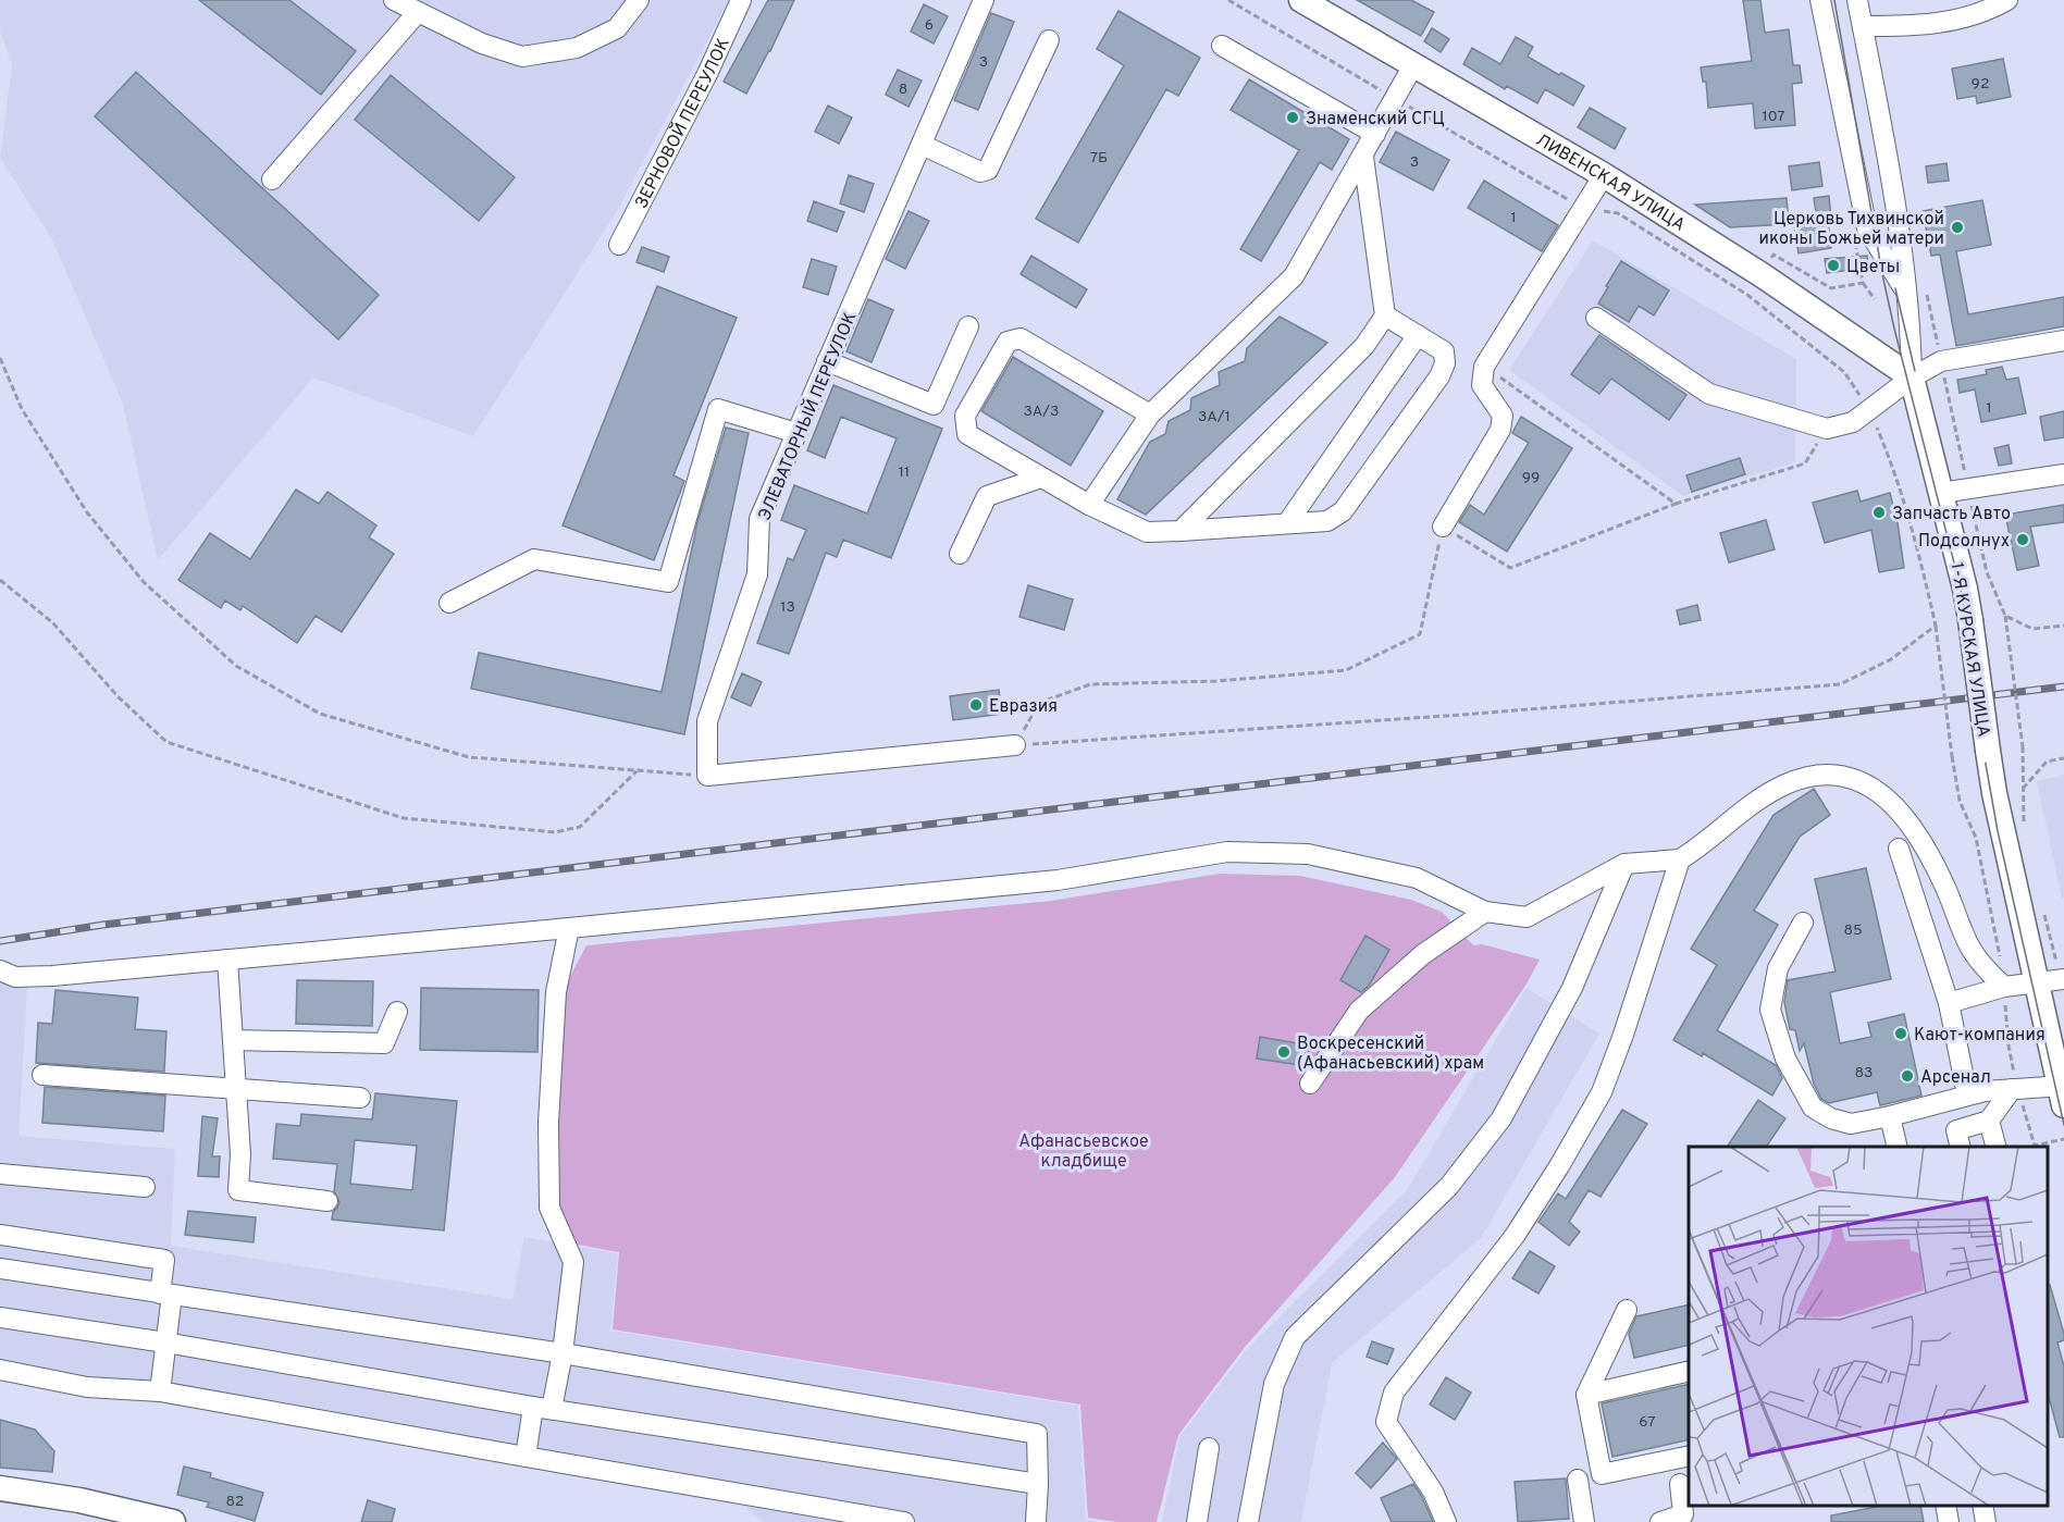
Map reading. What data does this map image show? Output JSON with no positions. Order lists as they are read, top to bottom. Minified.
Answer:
{"streets":{"main road":["ЛИВЕНСКАЯ УЛИЦА","1-Я КУРСКАЯ УЛИЦА"],"street":["ЗЕРНОВОЙ ПЕРЕУЛОК","ЭЛЕВАТОРНЫЙ ПЕРЕУЛОК"]},"crossings":[["ЛИВЕНСКАЯ УЛИЦА","1-Я КУРСКАЯ УЛИЦА"]],"parks":["Афанасьевское кладбище"],"places":["Знаменский СГЦ","Церковь Тихвинской иконы Божьей матери","Цветы","Запчасть Авто","Подсолнух","Евразия","Кают-компания","Воскресенский (Афанасьевский) храм","Арсенал"],"house_numbers":["6","3","92","8","107","7Б","3","1","1","3А/3","3А/1","11","99","13","85","83","67","82"]}
